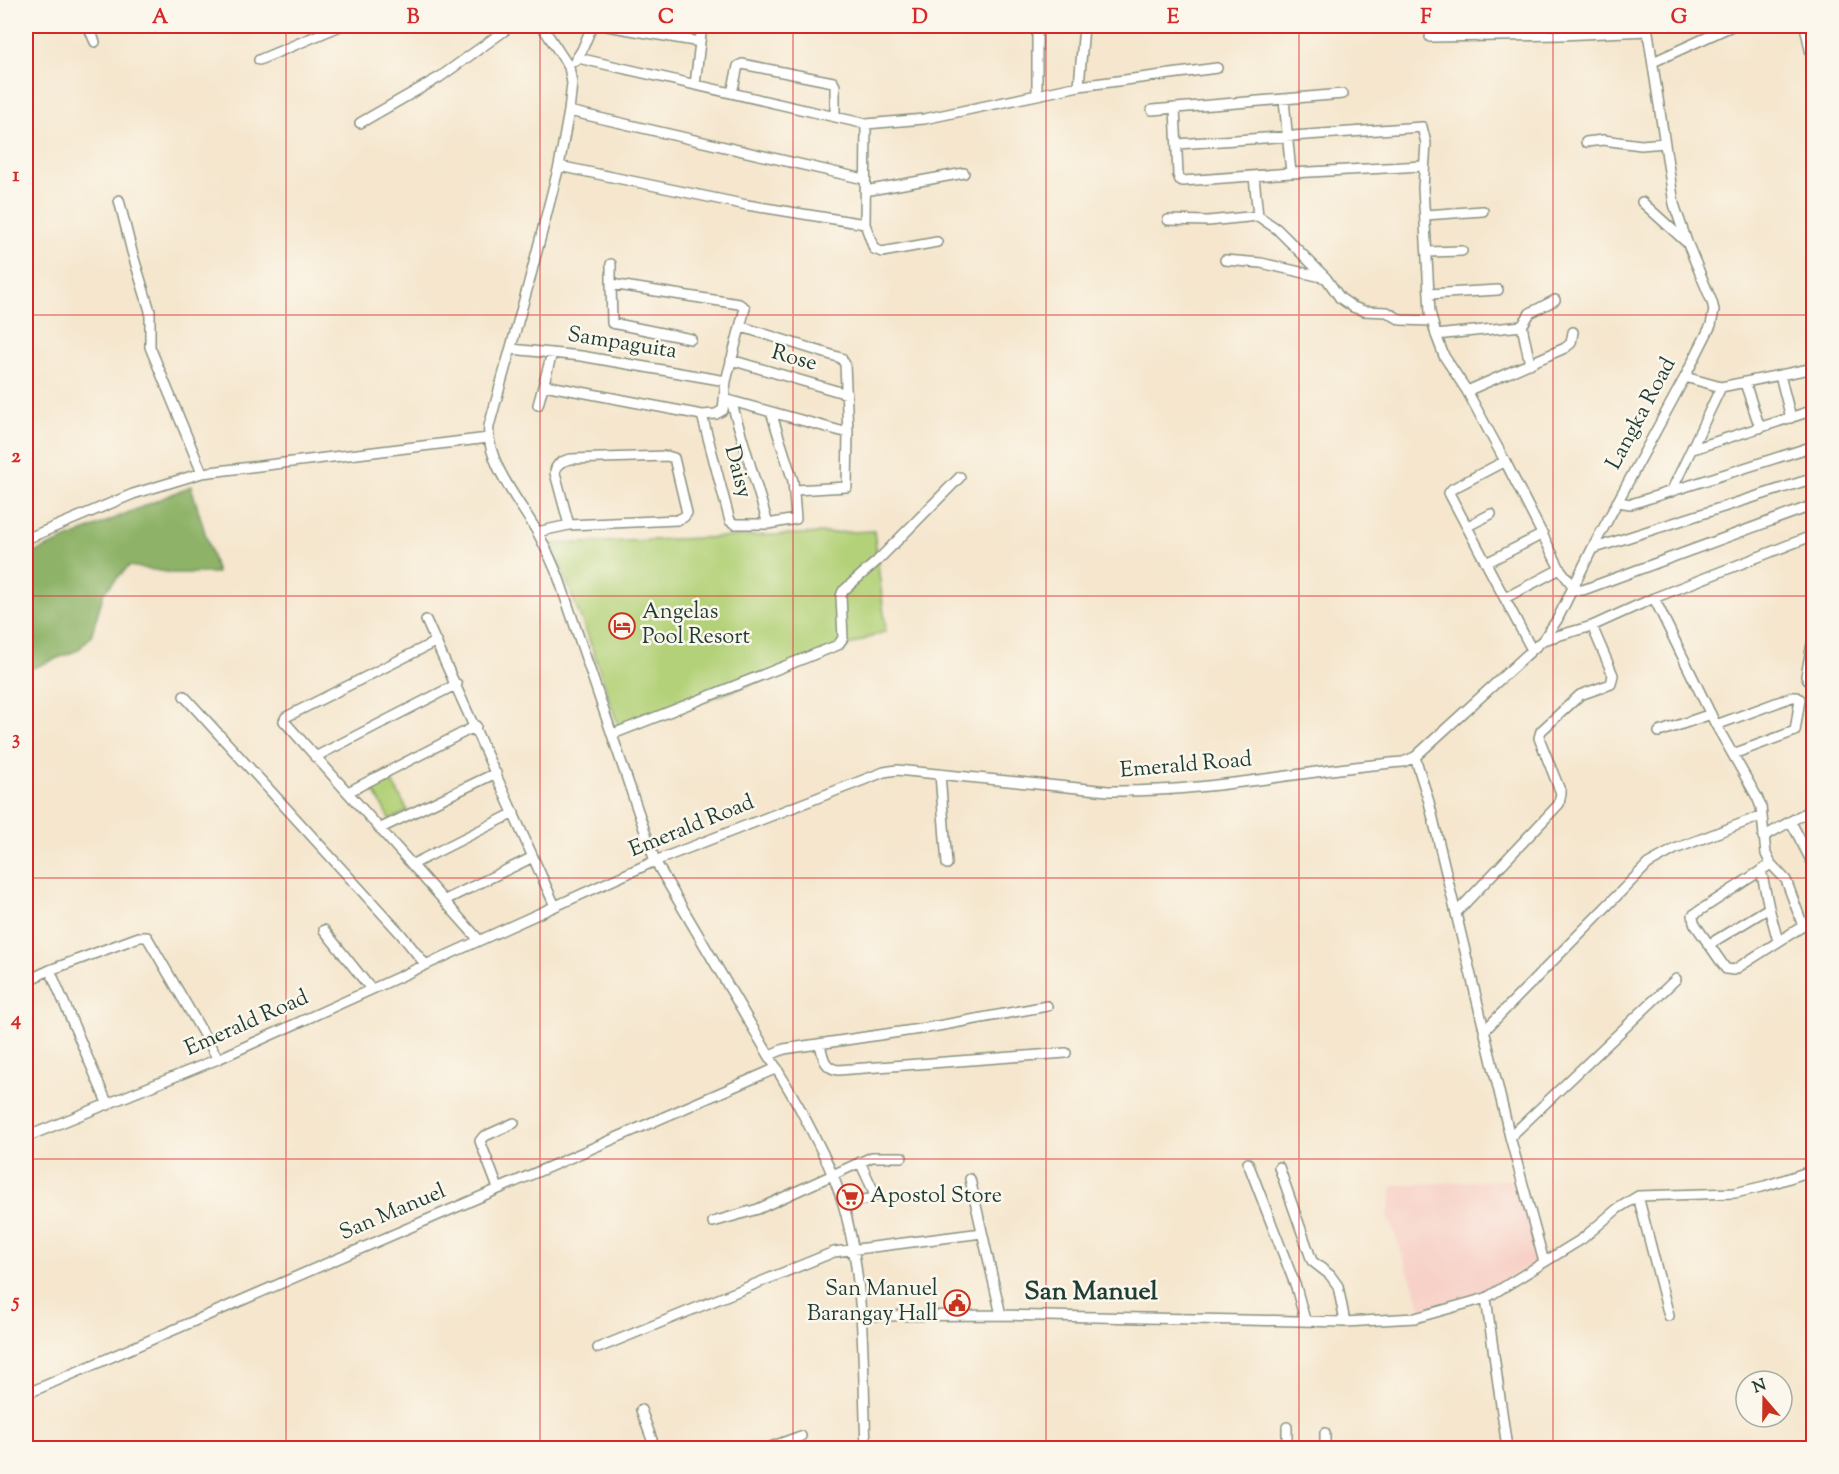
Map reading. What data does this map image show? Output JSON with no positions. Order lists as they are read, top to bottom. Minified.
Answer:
{"streets":{"street":["Sampaguita","Rose","Langka Road","Daisy","Emerald Road","San Manuel"]},"crossings":[["Langka Road","Emerald Road"]],"districts":["San Manuel"],"places":{"hotel":["Angelas Pool Resort"],"supermarket":["Apostol Store"],"public building":["San Manuel Barangay Hall"]},"north":"top","grid":{"columns":["A","B","C","D","E","F","G"],"rows":["1","2","3","4","5"]}}
